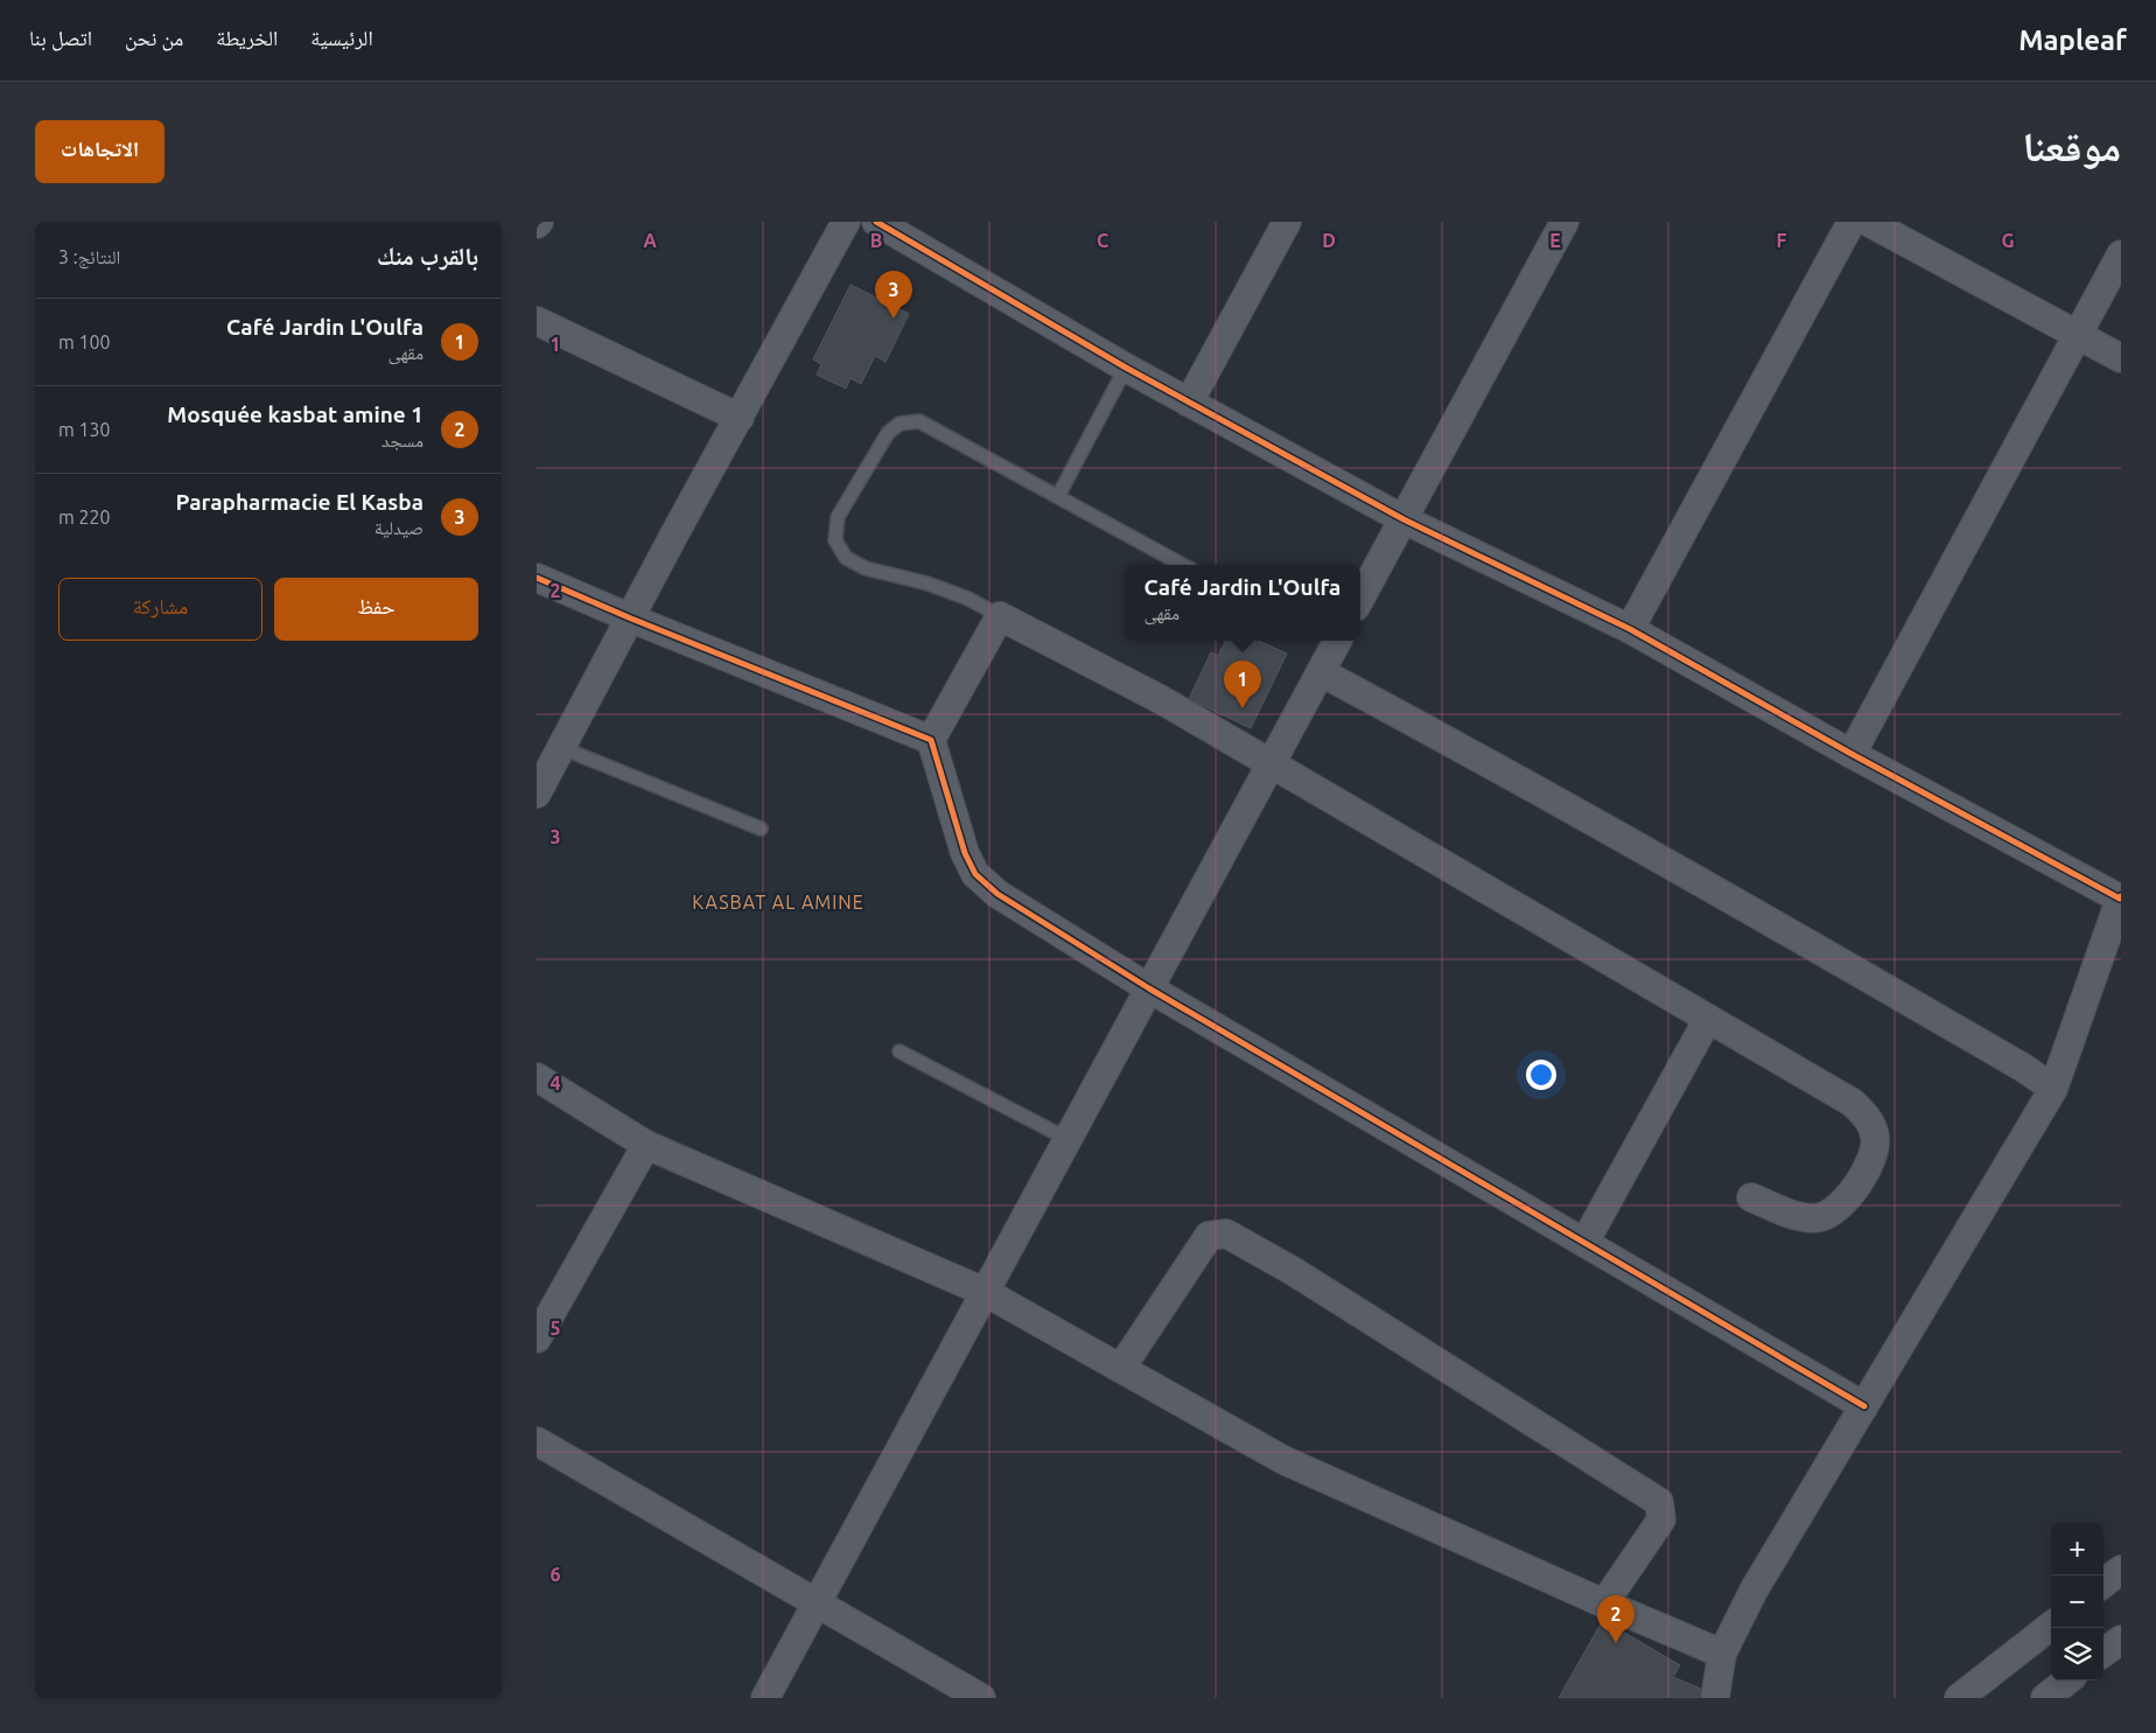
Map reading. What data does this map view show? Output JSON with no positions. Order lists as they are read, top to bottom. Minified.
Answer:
{"districts":["KASBAT AL AMINE"],"page":{"header":"Mapleaf","nav":["الرئيسية","الخريطة","من نحن","اتصل بنا"],"title":"موقعنا","buttons":["الاتجاهات",["حفظ","مشاركة"]],"heading":["بالقرب منك","النتائج: 3"],"pins":["3","1","2"],"list":[{"mark":"1","name":"Café Jardin L'Oulfa","note":"مقهى","value":"100 m"},{"mark":"2","name":"Mosquée kasbat amine 1","note":"مسجد","value":"130 m"},{"mark":"3","name":"Parapharmacie El Kasba","note":"صيدلية","value":"220 m"}],"popup":["Café Jardin L'Oulfa","مقهى"],"map_buttons":["+","−"]},"grid":{"columns":["A","B","C","D","E","F","G"],"rows":["1","2","3","4","5","6"]}}
